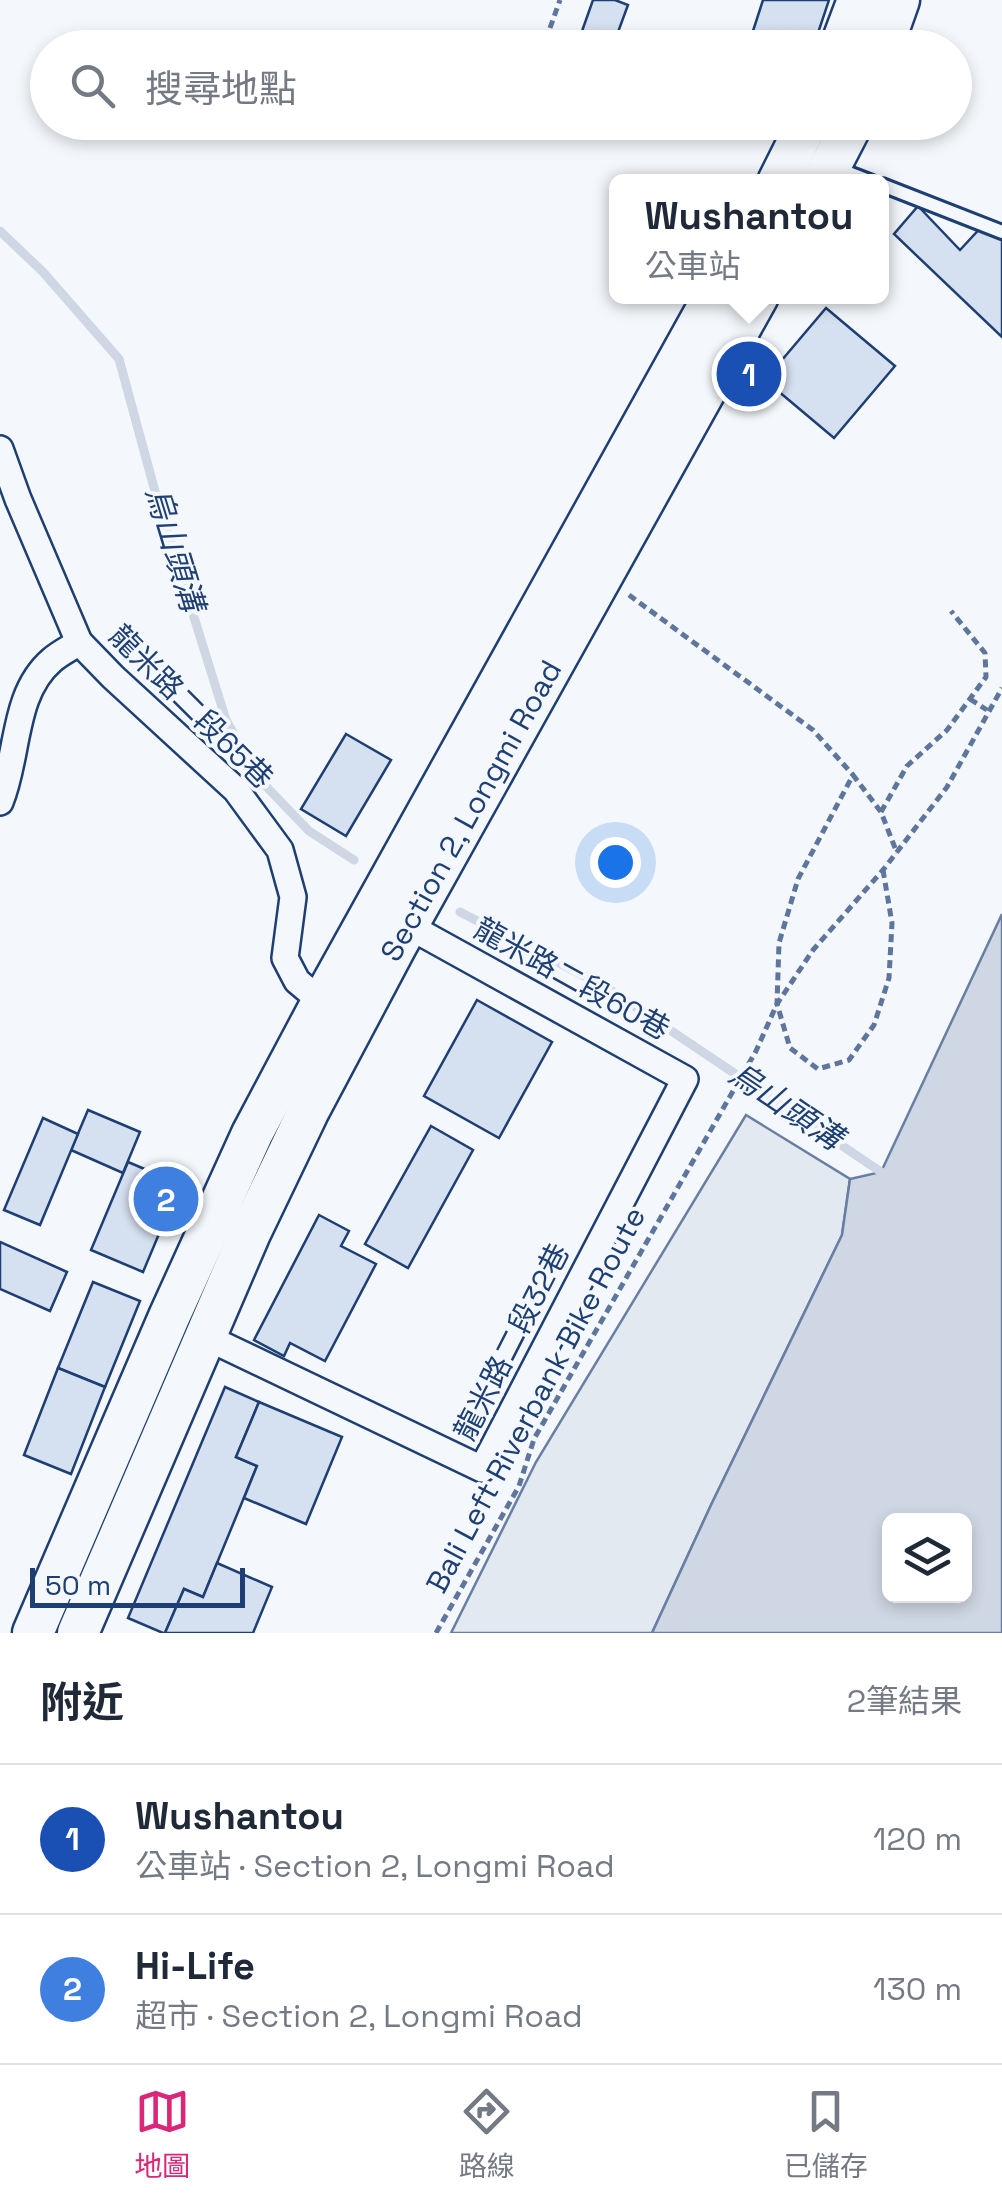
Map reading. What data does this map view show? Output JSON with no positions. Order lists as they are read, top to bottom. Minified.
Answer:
{"streets":{"main road":["Section 2, Longmi Road"],"street":["龍米路二段65巷","龍米路二段60巷","龍米路二段32巷"],"path":["Bali Left Riverbank Bike Route"]},"crossings":[["龍米路二段65巷","Section 2, Longmi Road"],["Section 2, Longmi Road","龍米路二段60巷"],["Section 2, Longmi Road","龍米路二段32巷"],["龍米路二段60巷","龍米路二段32巷"]],"water":["烏山頭溝"],"scale_bar":"50 m","page":{"search":"搜尋地點","popup":["Wushantou","公車站"],"pins":["1","2"],"scale":"50 m","heading":["附近","2筆結果"],"list":[{"mark":"1","name":"Wushantou","note":"公車站 · Section 2, Longmi Road","value":"120 m"},{"mark":"2","name":"Hi-Life","note":"超市 · Section 2, Longmi Road","value":"130 m"}],"nav":["地圖","路線","已儲存"]}}
